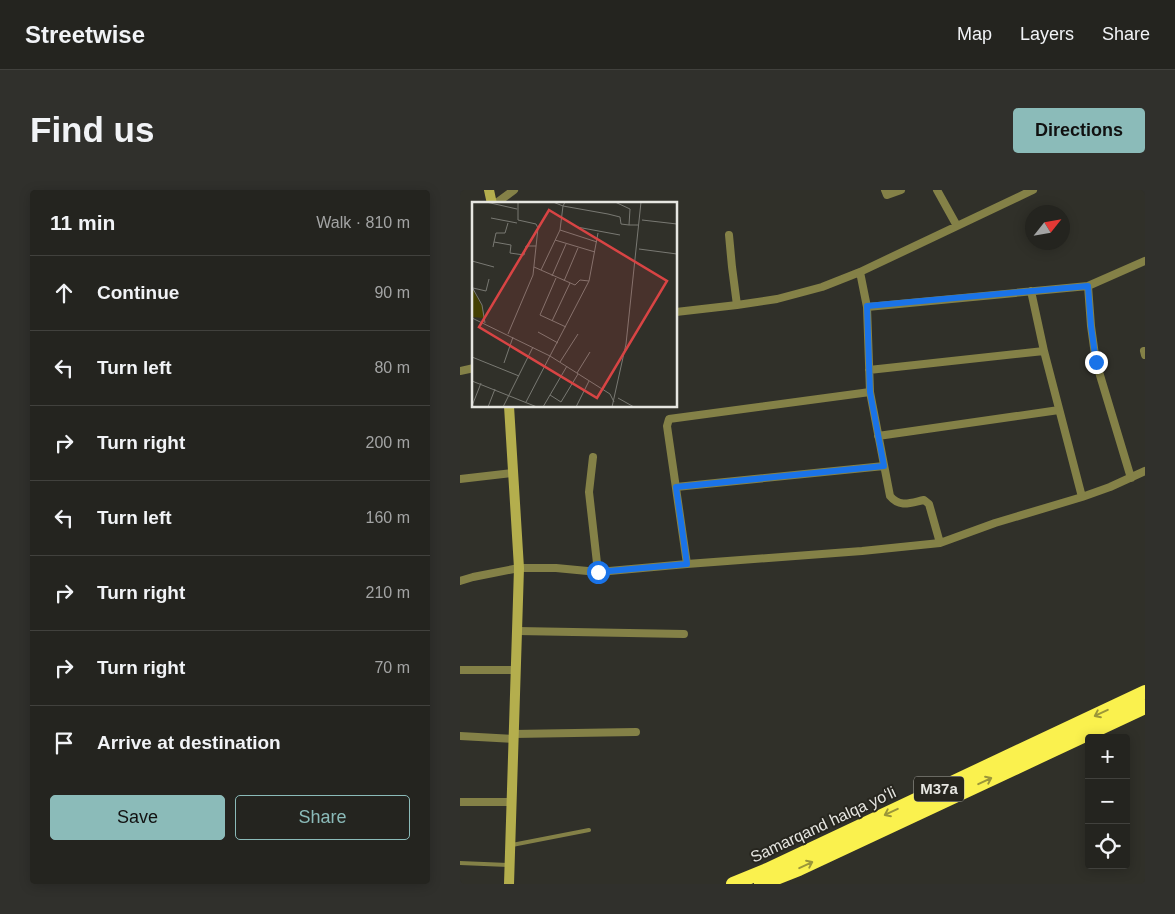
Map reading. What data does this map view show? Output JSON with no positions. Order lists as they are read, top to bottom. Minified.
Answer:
{"streets":{"highway":["M37a","Samarqand halqa yoʻli"]},"north":"top right","page":{"header":"Streetwise","nav":["Map","Layers","Share"],"buttons":["Directions",["Save","Share"]],"title":"Find us","heading":["11 min","Walk · 810 m"],"list":[["Continue","90 m"],["Turn left","80 m"],["Turn right","200 m"],["Turn left","160 m"],["Turn right","210 m"],["Turn right","70 m"],"Arrive at destination"],"map_buttons":["+","−"]}}
